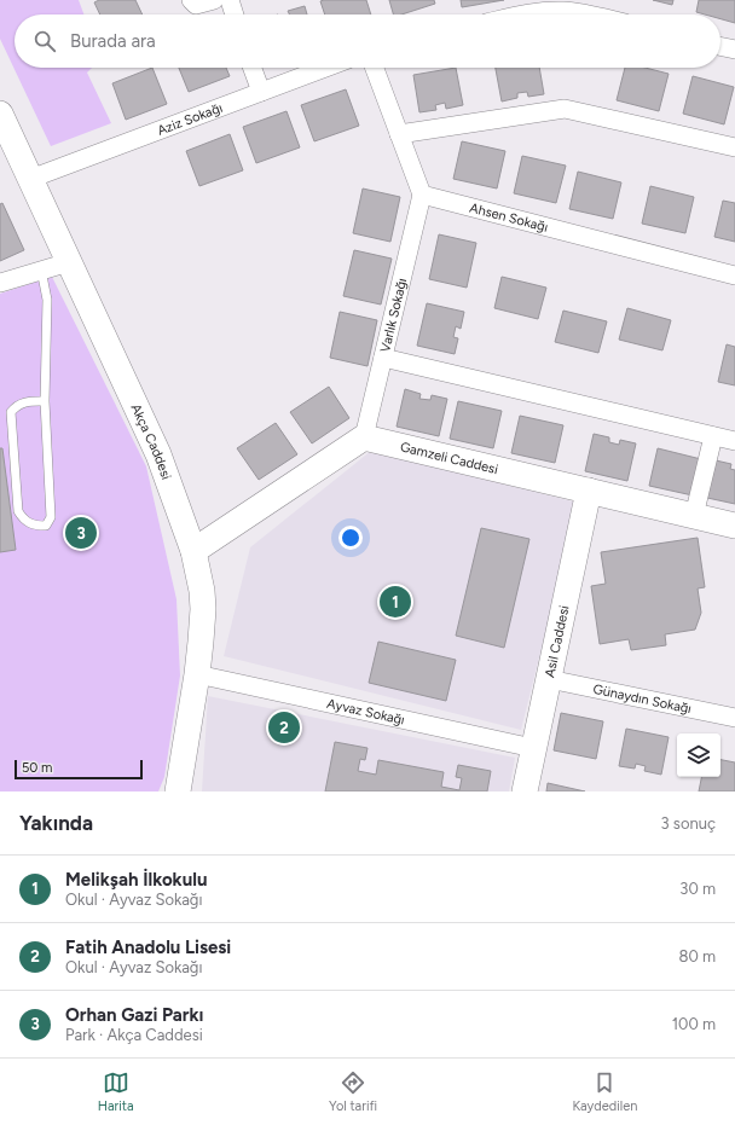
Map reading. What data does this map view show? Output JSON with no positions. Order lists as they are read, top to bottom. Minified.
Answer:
{"streets":{"street":["Aziz Sokağı","Ahsen Sokağı","Varlık Sokağı","Akça Caddesi","Gamzeli Caddesi","Asil Caddesi","Günaydın Sokağı","Ayvaz Sokağı"]},"crossings":[["Aziz Sokağı","Akça Caddesi"],["Ahsen Sokağı","Varlık Sokağı"],["Varlık Sokağı","Gamzeli Caddesi"],["Akça Caddesi","Ayvaz Sokağı"],["Gamzeli Caddesi","Asil Caddesi"],["Asil Caddesi","Günaydın Sokağı"],["Asil Caddesi","Ayvaz Sokağı"]],"scale_bar":"50 m","page":{"search":"Burada ara","pins":["3","1","2"],"scale":"50 m","heading":["Yakında","3 sonuç"],"list":[{"mark":"1","name":"Melikşah İlkokulu","note":"Okul · Ayvaz Sokağı","value":"30 m"},{"mark":"2","name":"Fatih Anadolu Lisesi","note":"Okul · Ayvaz Sokağı","value":"80 m"},{"mark":"3","name":"Orhan Gazi Parkı","note":"Park · Akça Caddesi","value":"100 m"}],"nav":["Harita","Yol tarifi","Kaydedilen"]}}
